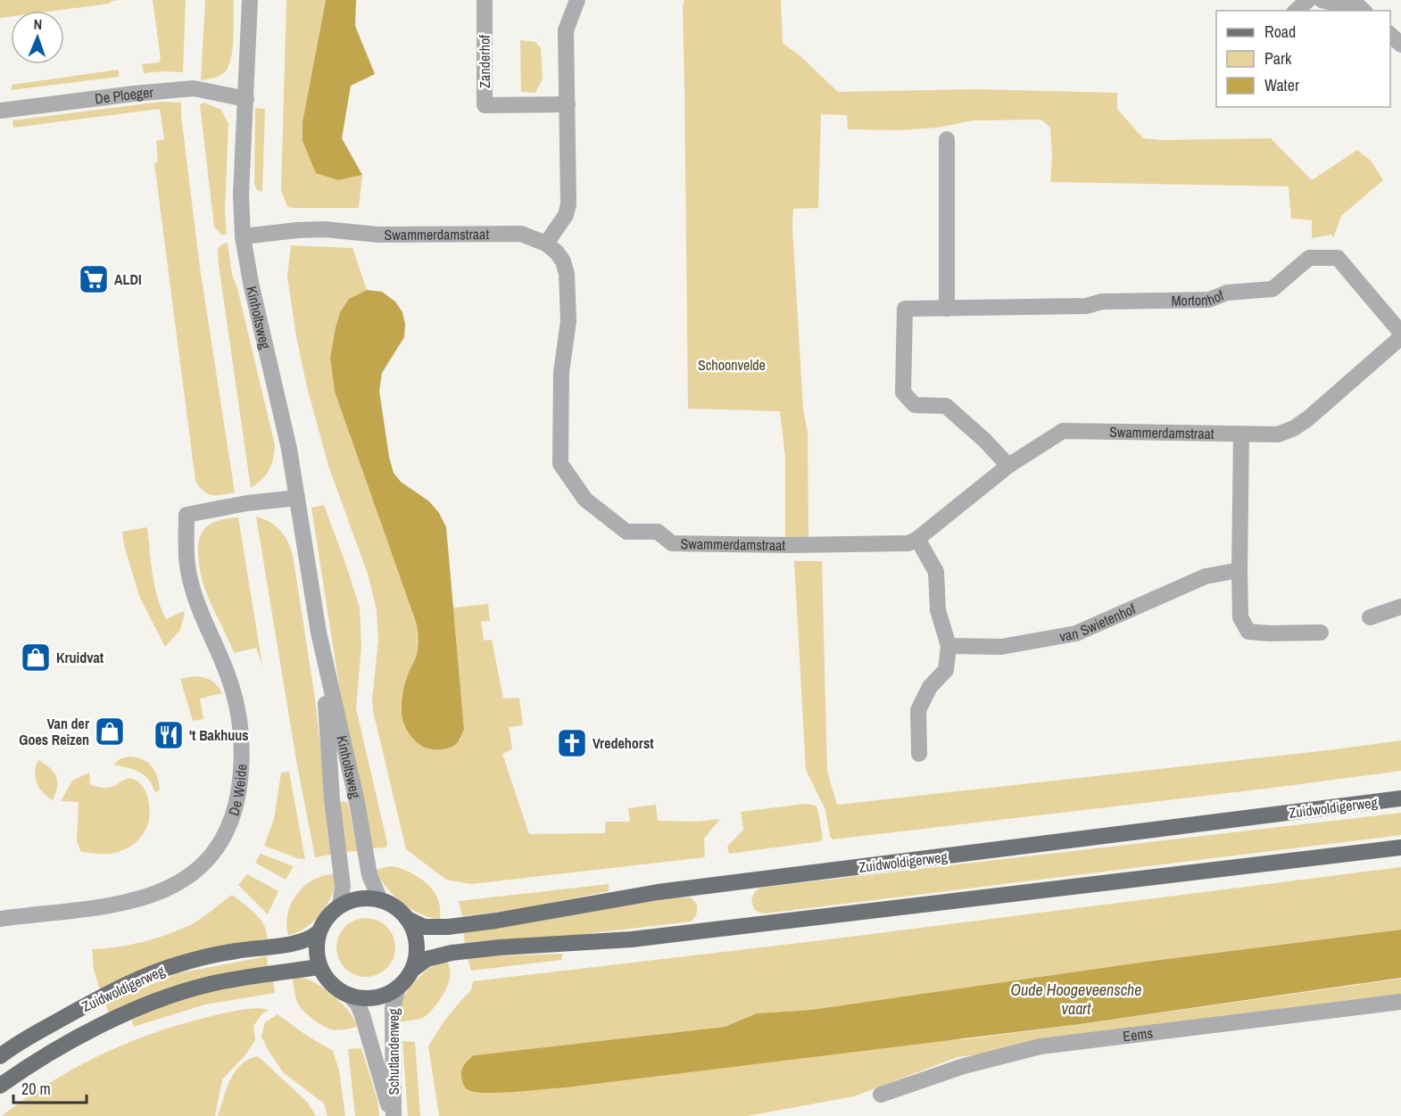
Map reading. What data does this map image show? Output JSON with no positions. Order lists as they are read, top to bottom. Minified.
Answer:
{"streets":{"main road":["Zuidwoldigerweg"],"street":["Zanderhof","De Ploeger","Swammerdamstraat","Mortonhof","Kinholtsweg","van Swietenhof","De Weide","Eems","Schutlandenweg"]},"crossings":[["De Ploeger","Kinholtsweg"],["Swammerdamstraat","Mortonhof"],["Swammerdamstraat","Kinholtsweg"],["Kinholtsweg","De Weide"],["Kinholtsweg","Zuidwoldigerweg"],["Kinholtsweg","Schutlandenweg"],["Zuidwoldigerweg","Schutlandenweg"]],"water":["Oude Hoogeveensche vaart"],"parks":["Schoonvelde"],"places":{"supermarket":["ALDI"],"shop":["Kruidvat","Van der Goes Reizen"],"restaurant":["'t Bakhuus"],"church":["Vredehorst"]},"legend":["Road","Park","Water"],"scale_bar":"20 m","north":"top"}
